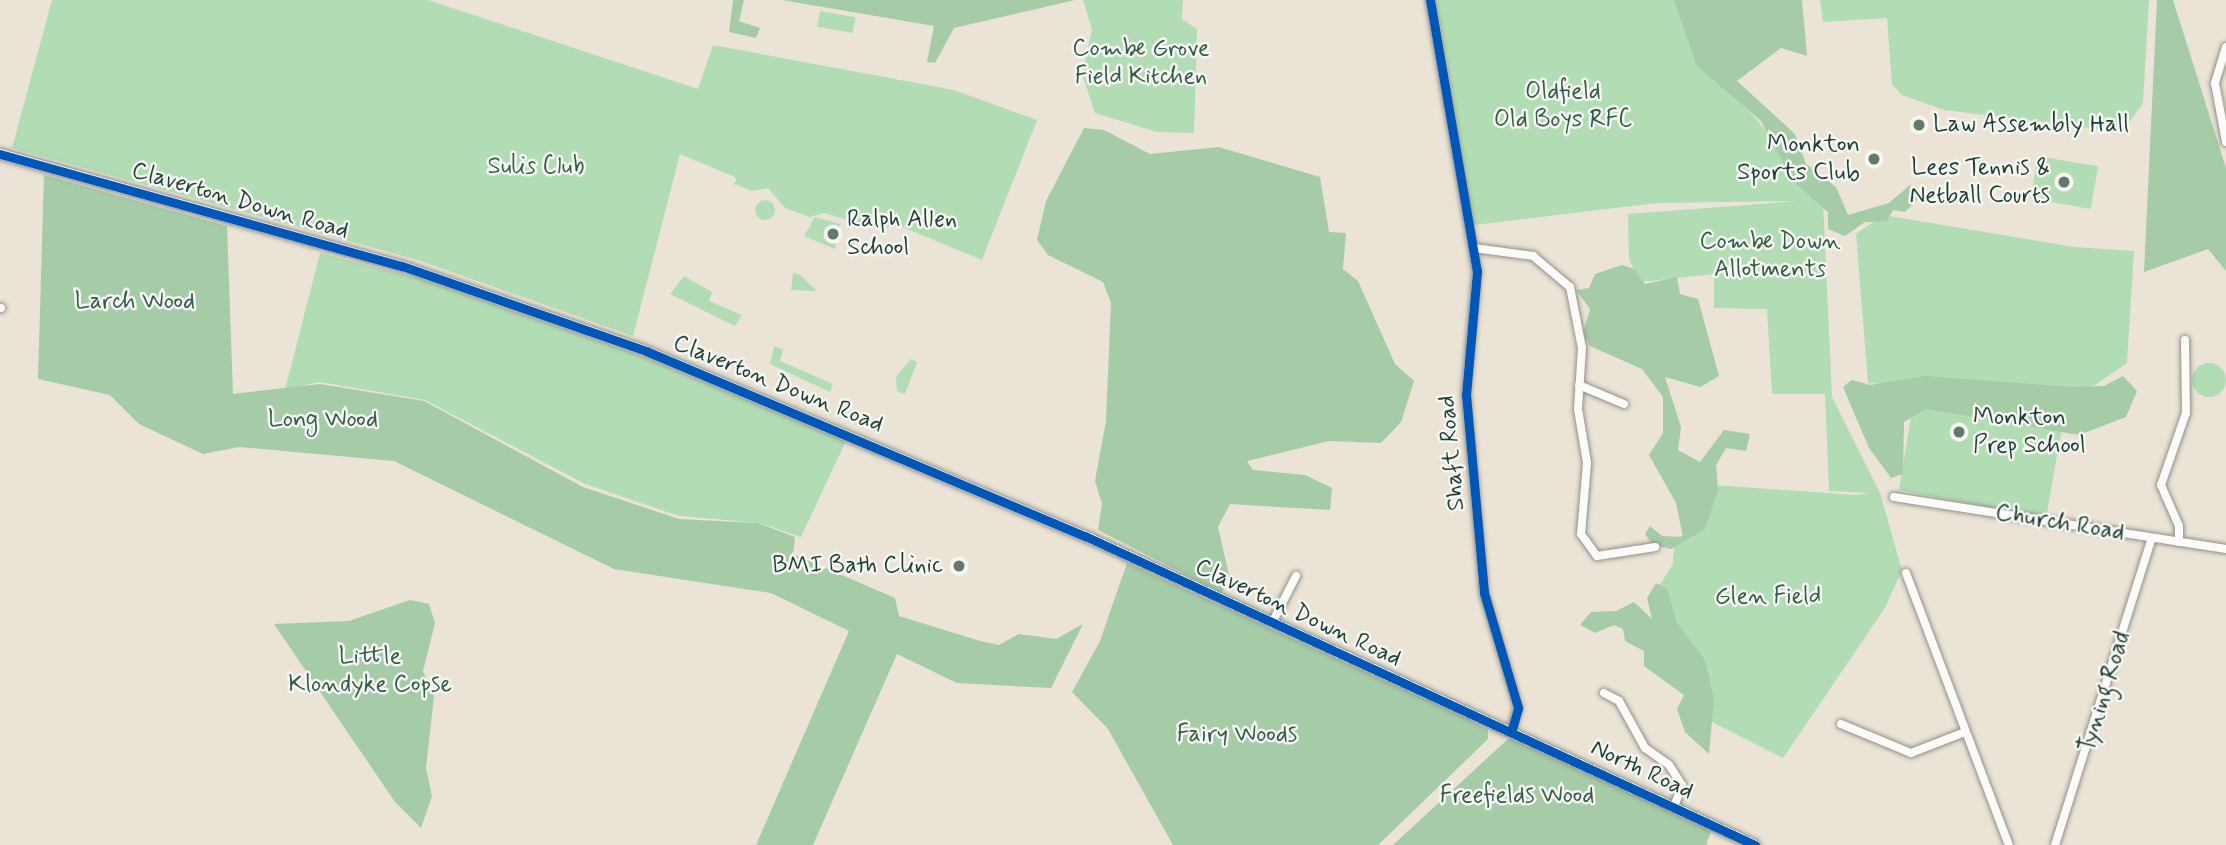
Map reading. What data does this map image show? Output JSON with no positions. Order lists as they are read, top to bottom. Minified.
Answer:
{"streets":{"street":["Claverton Down Road","Shaft Road","Church Road","Tyning Road","North Road"]},"crossings":[["Claverton Down Road","Shaft Road"],["Claverton Down Road","North Road"],["Shaft Road","North Road"],["Church Road","Tyning Road"]],"parks":["Combe Grove Field Kitchen","Oldfield Old Boys RFC","Sulis Club","Combe Down Allotments","Larch Wood","Long Wood","Glen Field","Little Klondyke Copse","Fairy Woods","Freefields Wood"],"places":["Law Assembly Hall","Monkton Sports Club","Lees Tennis & Netball Courts","Ralph Allen School","Monkton Prep School","BMI Bath Clinic"]}
